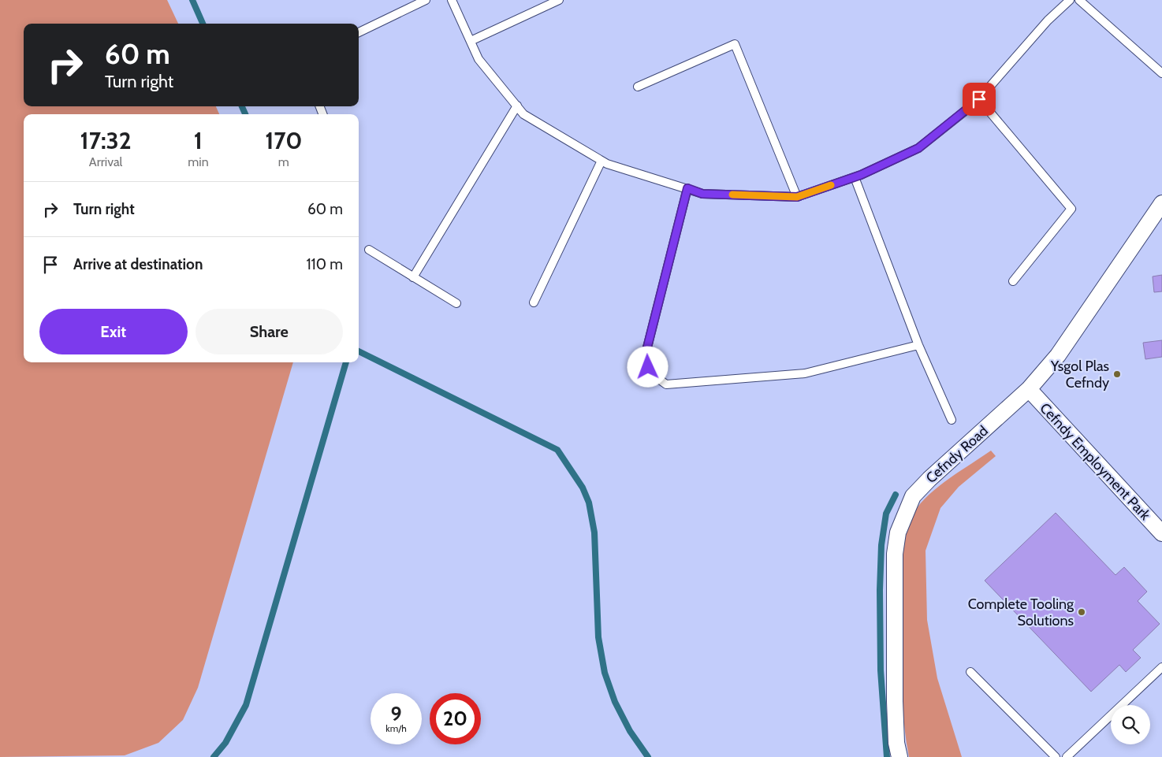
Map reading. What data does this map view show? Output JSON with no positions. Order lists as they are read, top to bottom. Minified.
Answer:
{"streets":{"street":["Cefndy Road","Cefndy Employment Park"]},"crossings":[["Cefndy Road","Cefndy Employment Park"]],"places":["Ysgol Plas Cefndy","Complete Tooling Solutions"],"page":{"turn":["60 m","Turn right"],"eta":["17:32","Arrival","1","min","170","m"],"list":[{"name":"Turn right","value":"60 m"},{"name":"Arrive at destination","value":"110 m"}],"buttons":["Exit","Share"],"speed":"9 km/h","limit":"20"}}
